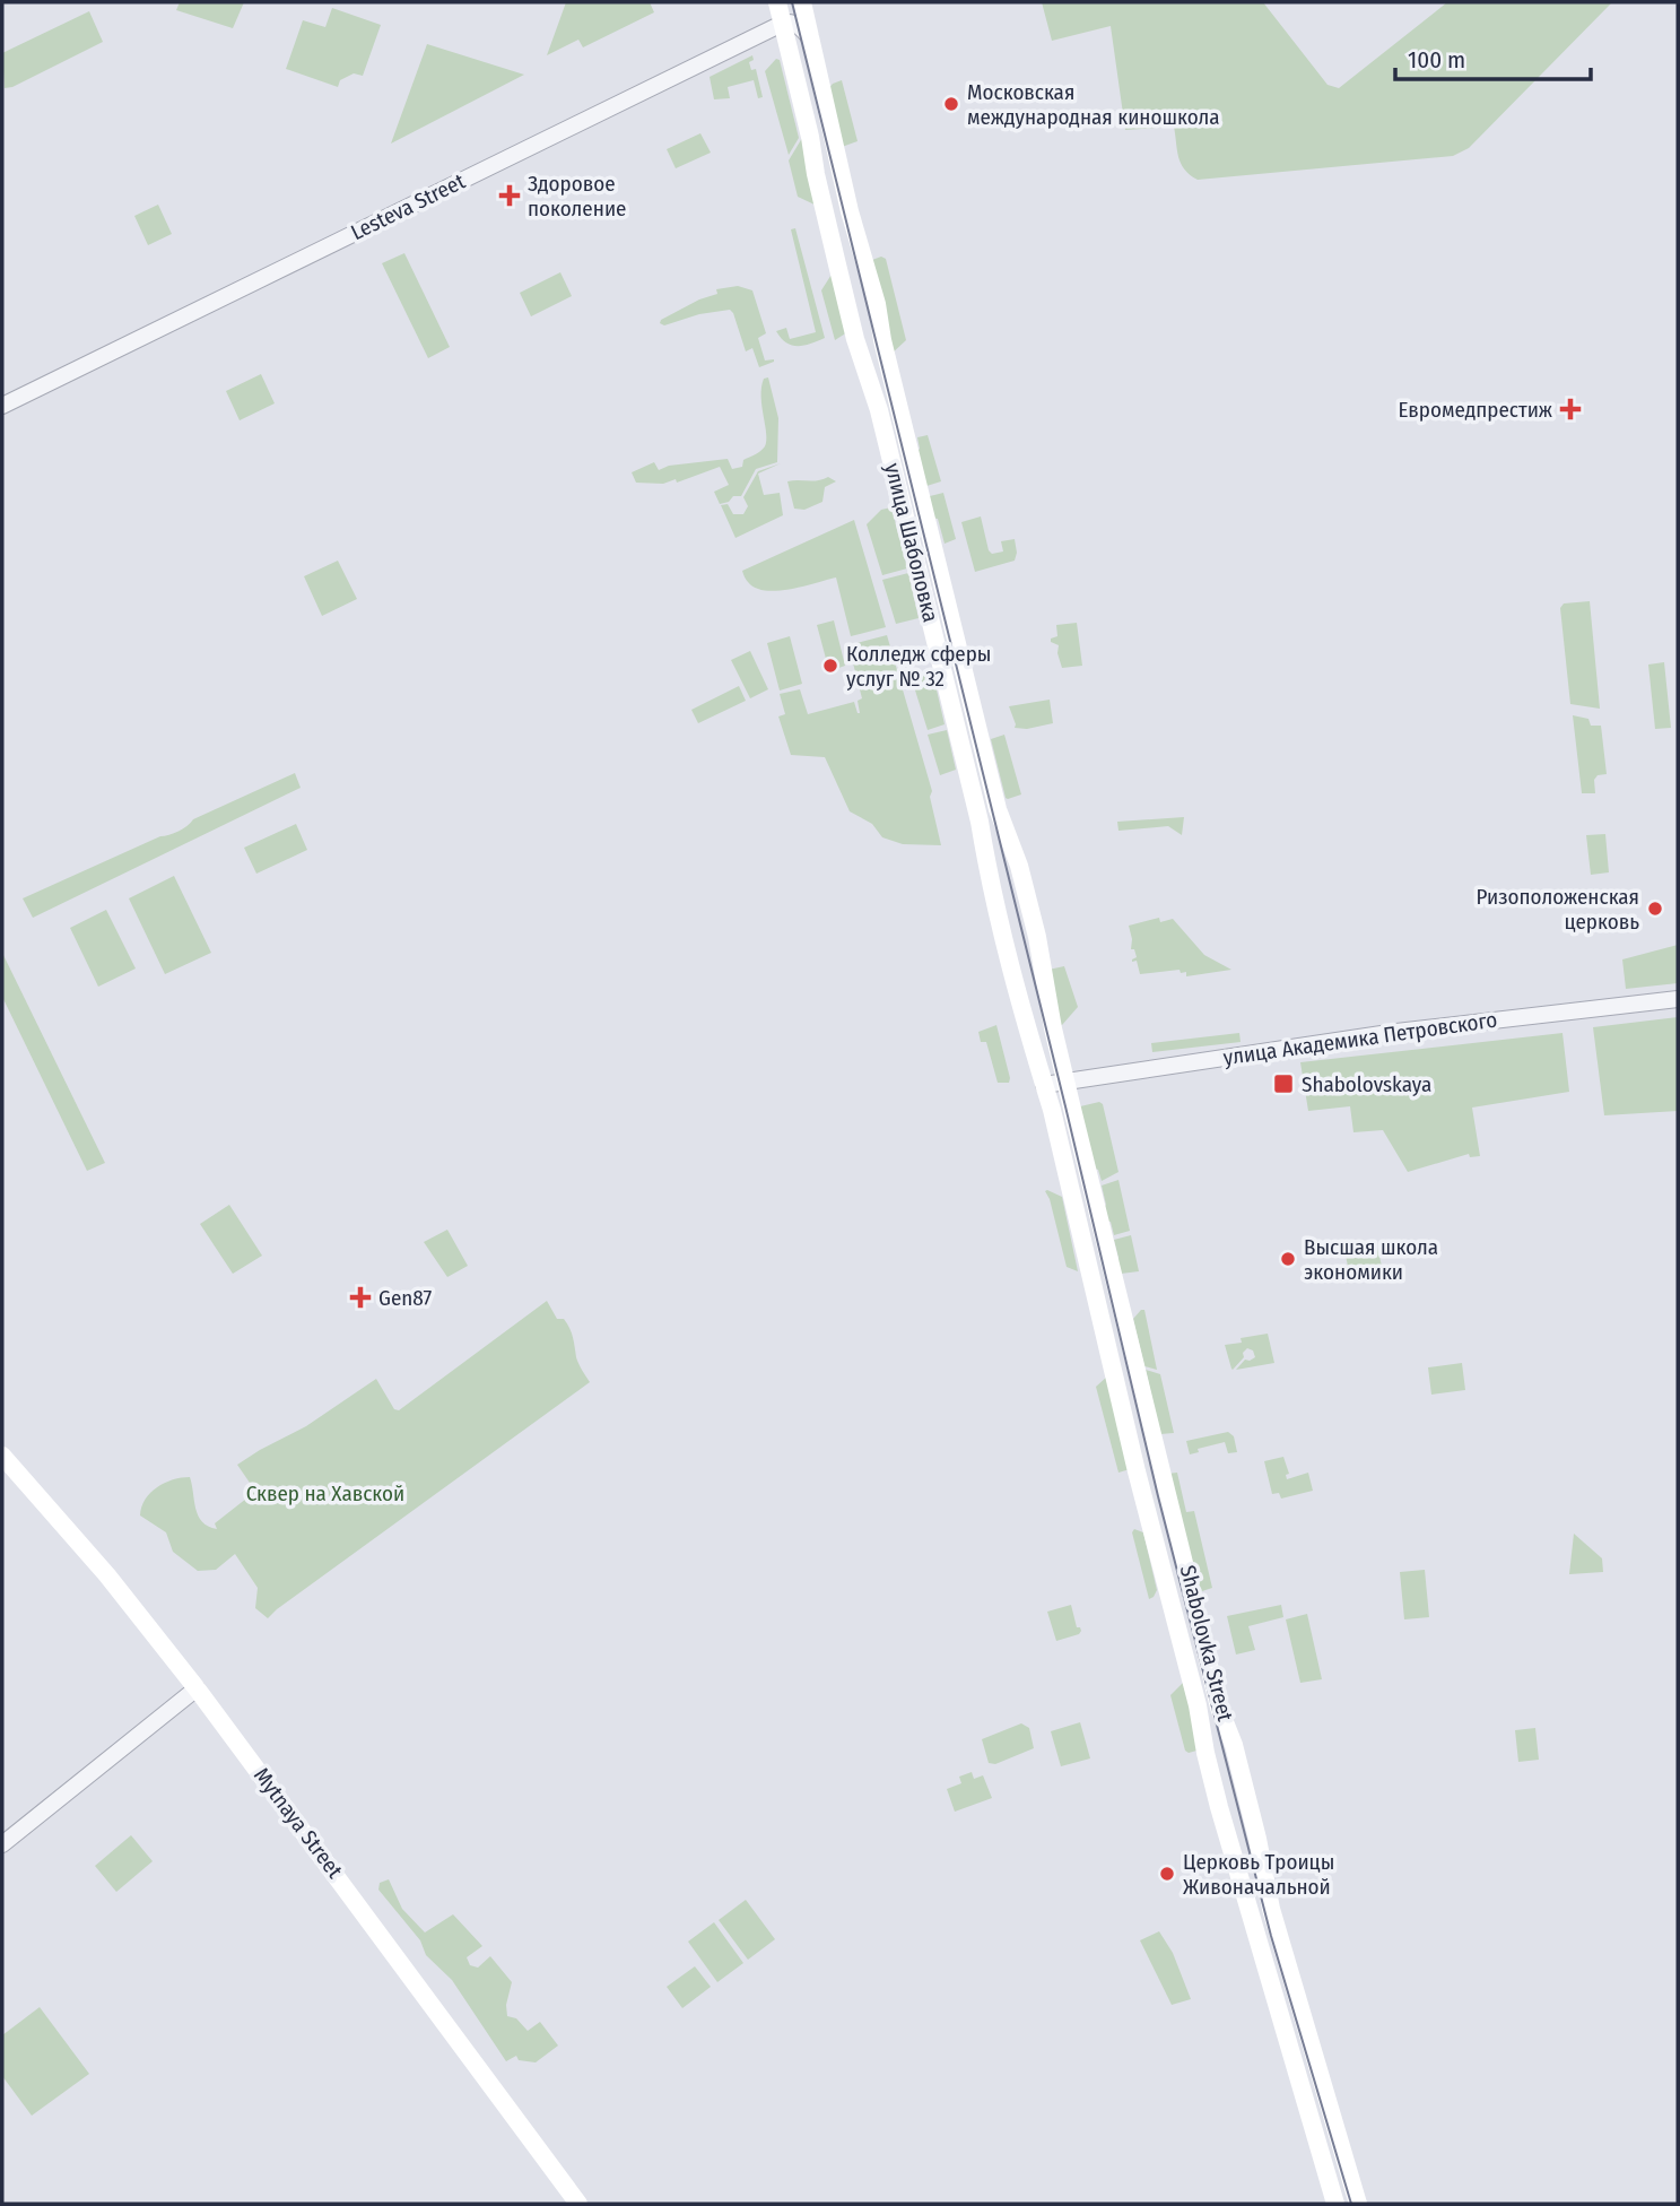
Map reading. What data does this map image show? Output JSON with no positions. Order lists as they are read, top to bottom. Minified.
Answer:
{"streets":{"main road":["улица Шаболовка","Shabolovka Street","Mytnaya Street"],"street":["Lesteva Street","улица Академика Петровского"]},"crossings":[["Lesteva Street","улица Шаболовка"],["улица Шаболовка","улица Академика Петровского"],["улица Шаболовка","Shabolovka Street"],["улица Академика Петровского","Shabolovka Street"]],"parks":["Сквер на Хавской"],"places":{"other":["Московская международная киношкола","Колледж сферы услуг № 32","Ризоположенская церковь","Высшая школа экономики","Церковь Троицы Живоначальной"],"health":["Здоровое поколение","Евромедпрестиж","Gen87"],"transit":["Shabolovskaya"]},"scale_bar":"100 m"}
